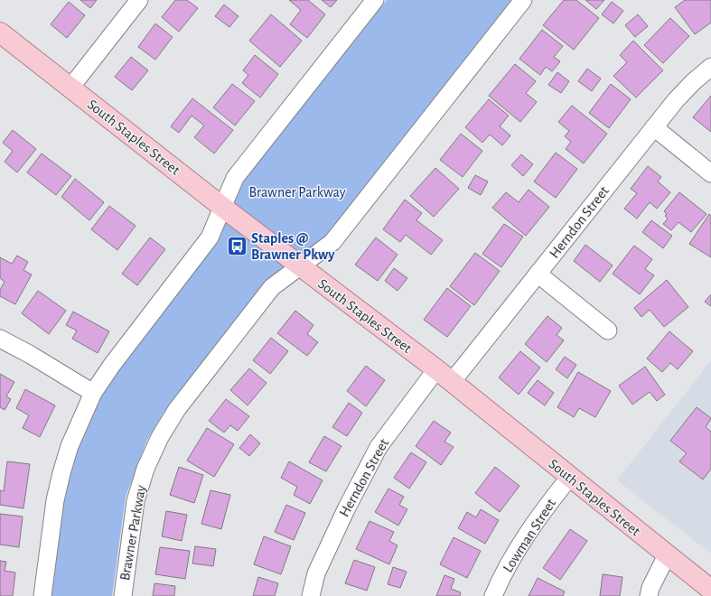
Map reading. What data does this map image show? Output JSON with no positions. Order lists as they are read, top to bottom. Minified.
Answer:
{"streets":{"main road":["South Staples Street"],"street":["Herndon Street","Brawner Parkway","Lowman Street"]},"crossings":[["South Staples Street","Herndon Street"],["South Staples Street","Brawner Parkway"],["South Staples Street","Lowman Street"]],"parks":["Brawner Parkway"],"places":{"bus stop":["Staples @ Brawner Pkwy"]}}
